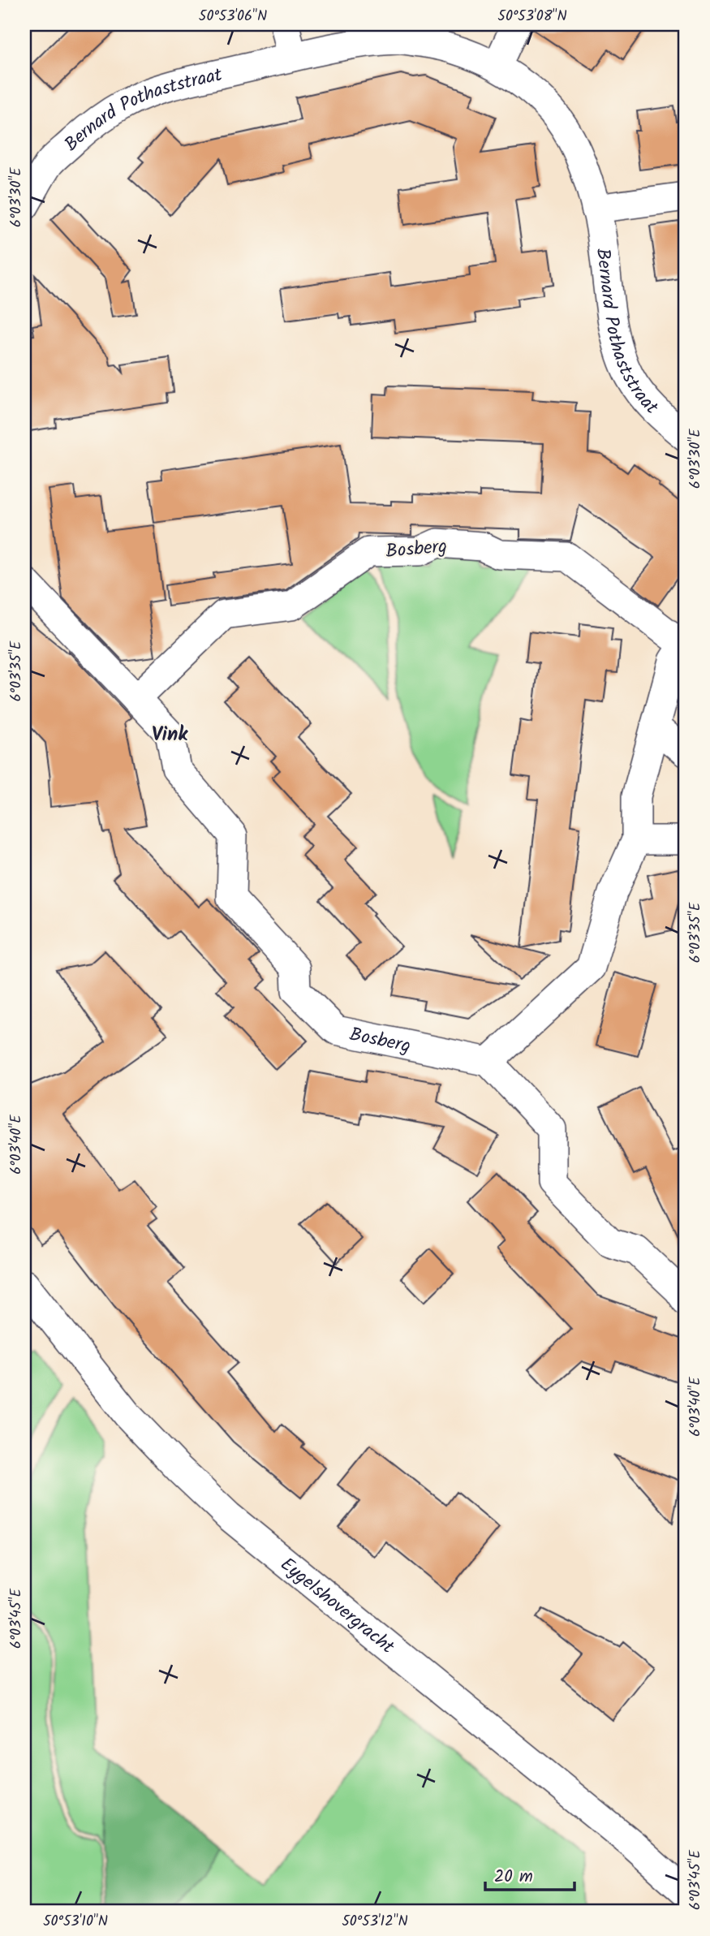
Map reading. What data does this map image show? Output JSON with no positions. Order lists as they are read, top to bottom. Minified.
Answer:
{"streets":{"street":["Bernard Pothaststraat","Bosberg","Eygelshovergracht"]},"districts":["Vink"],"scale_bar":"20 m","coordinates":["50°53'06\"N","50°53'08\"N","6°03'30\"E","6°03'35\"E","6°03'40\"E","6°03'45\"E","50°53'10\"N","50°53'12\"N"]}
